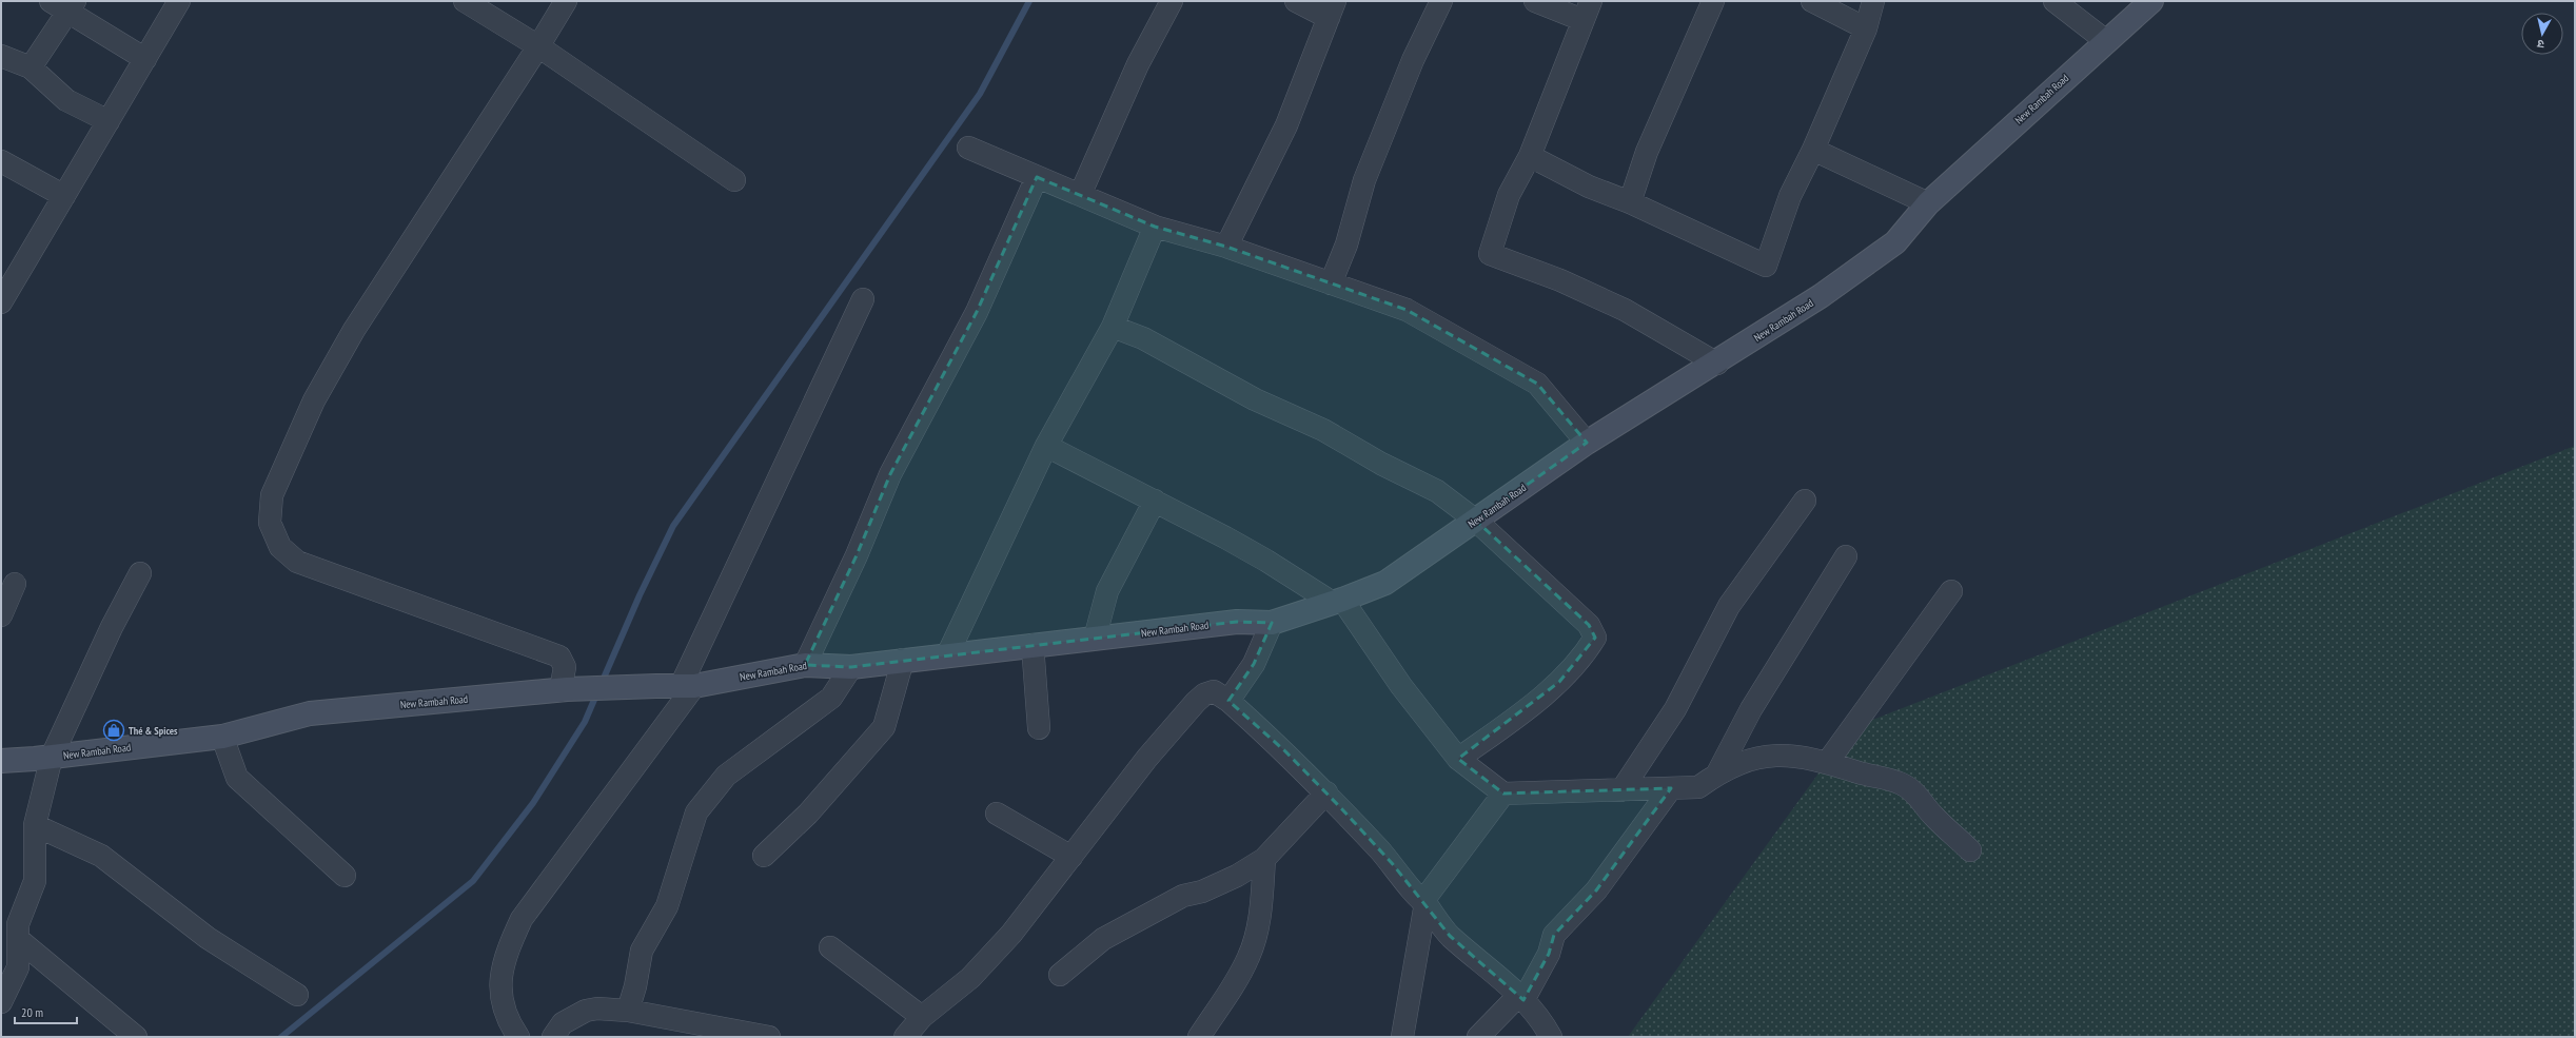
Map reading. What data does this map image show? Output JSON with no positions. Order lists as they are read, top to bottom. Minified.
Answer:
{"streets":{"street":["New Rambah Road"]},"places":{"shop":["Thé & Spices"]},"scale_bar":"20 m","north":"bottom"}
